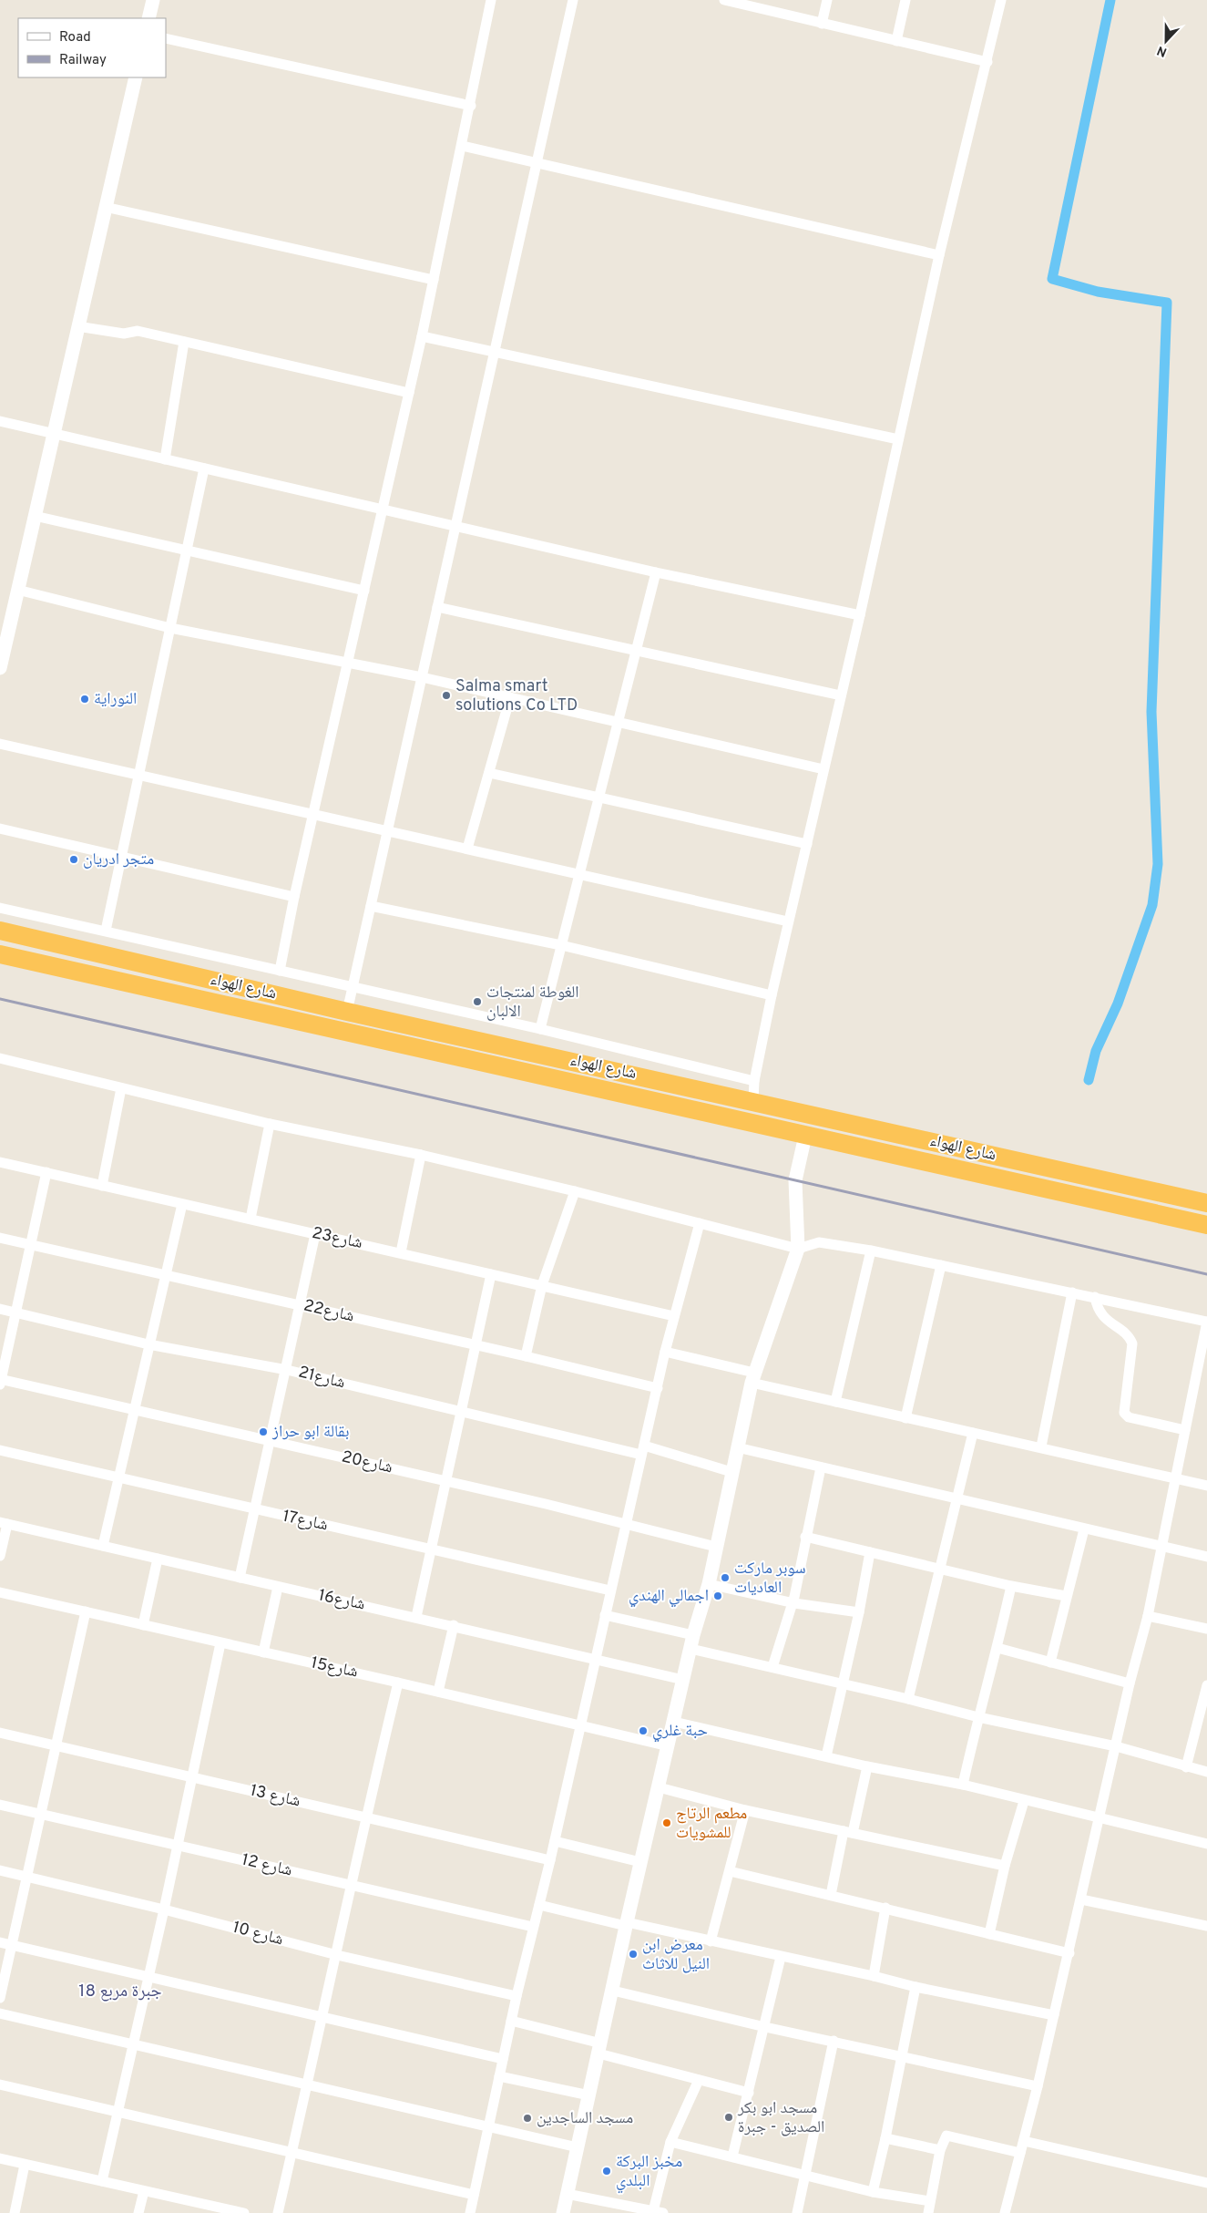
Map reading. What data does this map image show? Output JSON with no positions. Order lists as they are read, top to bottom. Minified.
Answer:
{"streets":{"highway":["شارع الهواء"],"street":["شارع23","شارع22","شارع21","شارع20","شارع17","شارع16","شارع15","شارع 13","شارع 12","شارع 10"]},"districts":["جبرة مربع 18"],"places":["Salma smart solutions Co LTD","النوراية","متجر ادريان","الغوطة لمنتجات الالبان","بقالة ابو حراز","سوبر ماركت العاديات","اجمالي الهندي","حبة غلري","مطعم الرتاج للمشويات","معرض ابن النيل للاثاث","مسجد ابو بكر الصديق - جبرة","مسجد الساجدين","مخبز البركة البلدي"],"legend":["Road","Railway"],"north":"bottom"}
